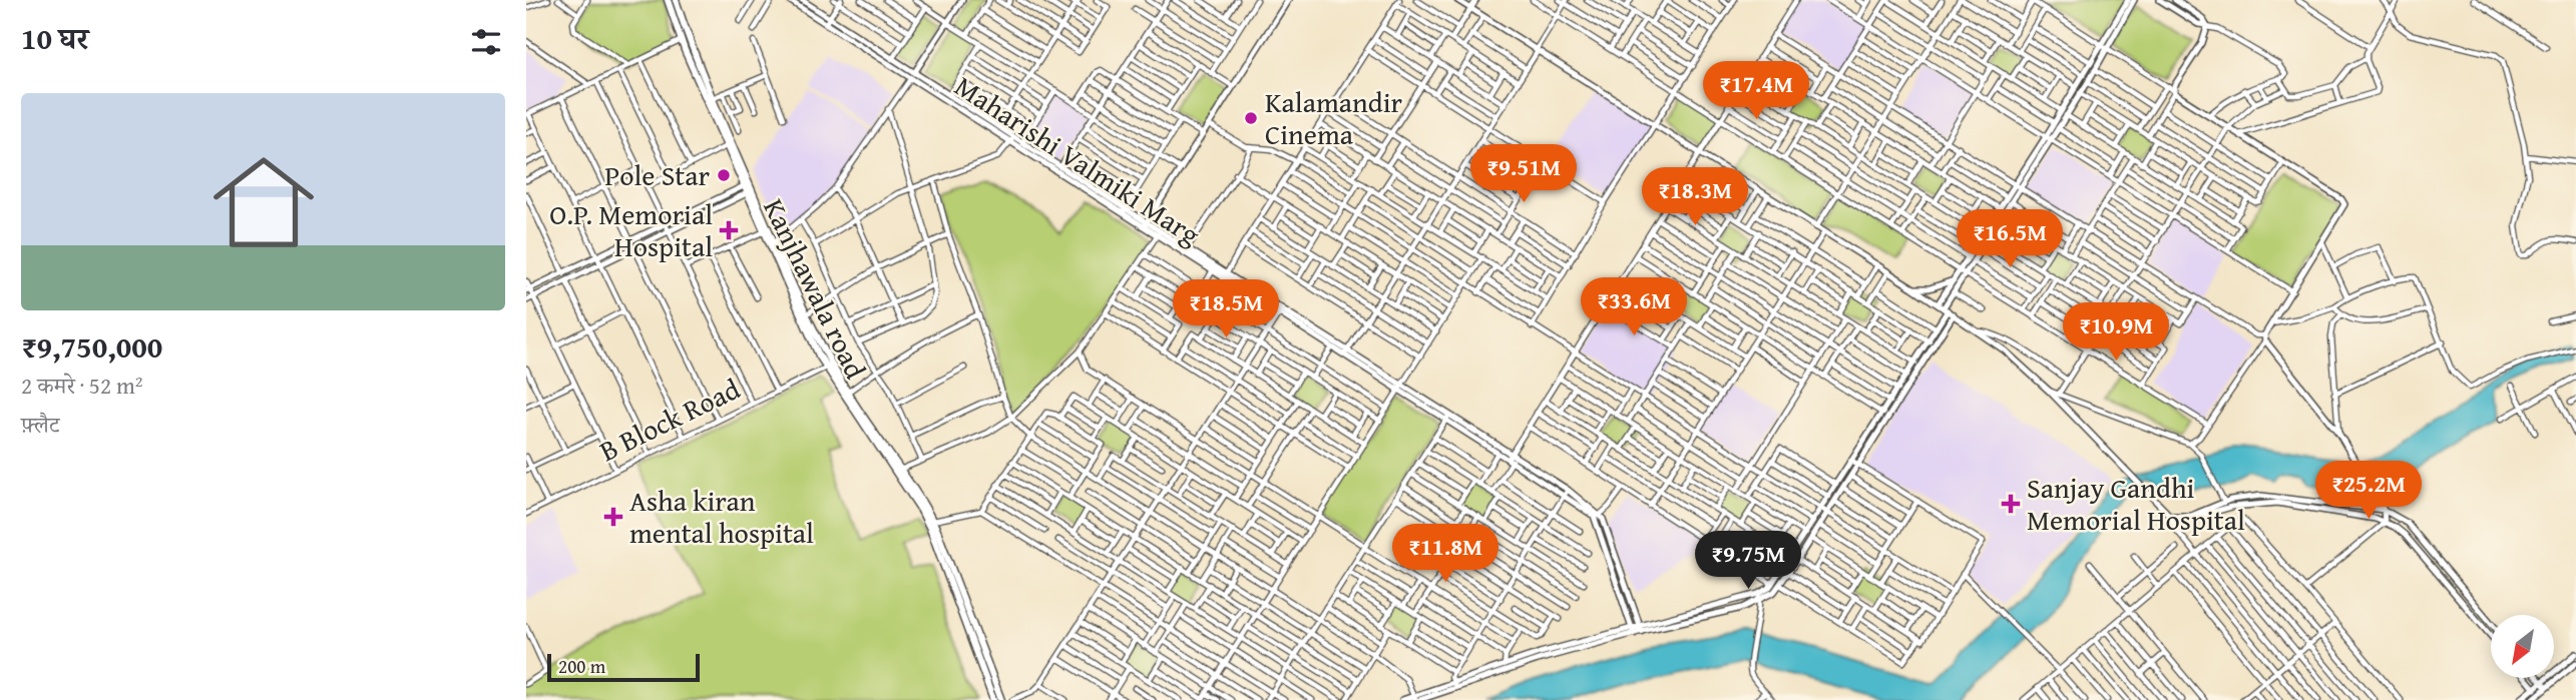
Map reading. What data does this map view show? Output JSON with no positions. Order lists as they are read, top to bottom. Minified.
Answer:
{"streets":{"main road":["Kanjhawala road"],"street":["Maharishi Valmiki Marg","B Block Road"]},"crossings":[["Kanjhawala road","B Block Road"]],"places":{"other":["Kalamandir Cinema","Pole Star"],"health":["O.P. Memorial Hospital","Sanjay Gandhi Memorial Hospital","Asha kiran mental hospital"]},"scale_bar":"200 m","north":"bottom left","page":{"heading":"10 घर","price":["₹17.4M","₹9.51M","₹18.3M","₹16.5M","₹33.6M","₹18.5M","₹10.9M","₹25.2M","₹11.8M","₹9.75M"],"list":[{"name":"₹9,750,000","note":"2 कमरे · 52 m² · फ़्लैट"}],"scale":"200 m"}}
